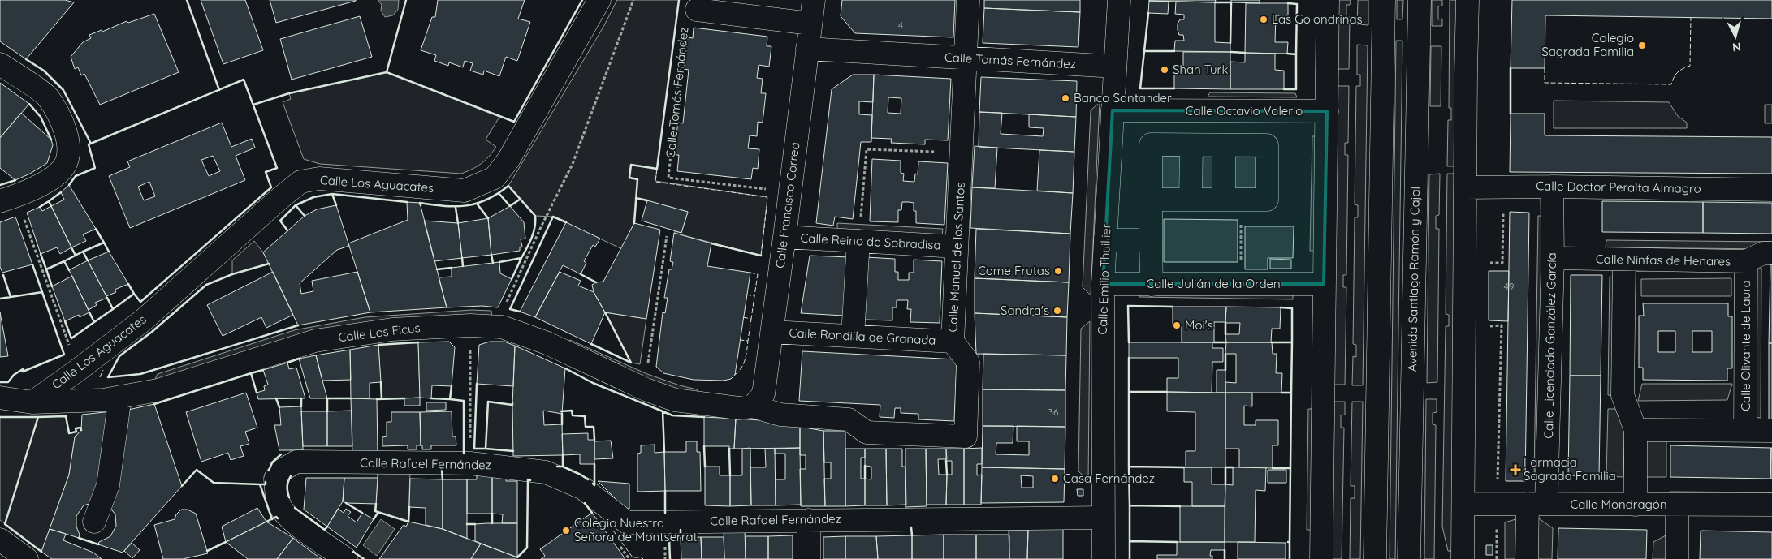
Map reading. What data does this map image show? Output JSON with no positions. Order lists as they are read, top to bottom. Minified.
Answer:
{"streets":{"street":["Calle Tomás Fernández","Calle Octavio Valerio","Calle Los Aguacates","Calle Doctor Peralta Almagro","Calle Francisco Correa","Calle Reino de Sobradisa","Calle Manuel de los Santos","Calle Ninfas de Henares","Calle Emilio Thuillier","Avenida Santiago Ramón y Cajal","Calle Julián de la Orden","Calle Los Ficus","Calle Rondilla de Granada","Calle Licenciado González García","Calle Olivante de Laura","Calle Rafael Fernández","Calle Mondragón"]},"crossings":[["Calle Tomás Fernández","Calle Francisco Correa"],["Calle Tomás Fernández","Calle Manuel de los Santos"],["Calle Tomás Fernández","Calle Emilio Thuillier"],["Calle Octavio Valerio","Calle Emilio Thuillier"],["Calle Los Aguacates","Calle Los Ficus"],["Calle Doctor Peralta Almagro","Calle Licenciado González García"],["Calle Francisco Correa","Calle Reino de Sobradisa"],["Calle Francisco Correa","Calle Manuel de los Santos"],["Calle Francisco Correa","Calle Los Ficus"],["Calle Francisco Correa","Calle Rondilla de Granada"],["Calle Reino de Sobradisa","Calle Manuel de los Santos"],["Calle Manuel de los Santos","Calle Los Ficus"],["Calle Manuel de los Santos","Calle Rondilla de Granada"],["Calle Ninfas de Henares","Calle Licenciado González García"],["Calle Ninfas de Henares","Calle Olivante de Laura"],["Calle Emilio Thuillier","Calle Julián de la Orden"],["Calle Emilio Thuillier","Calle Rafael Fernández"],["Calle Licenciado González García","Calle Mondragón"]],"places":{"other":["Las Golondrinas","Colegio Sagrada Familia","Shan Turk","Banco Santander","Come Frutas","Sandra's","Moi's","Casa Fernández","Colegio Nuestra Señora de Montserrat"],"health":["Farmacia Sagrada Familia"]},"house_numbers":["4","49","36"],"north":"bottom"}
